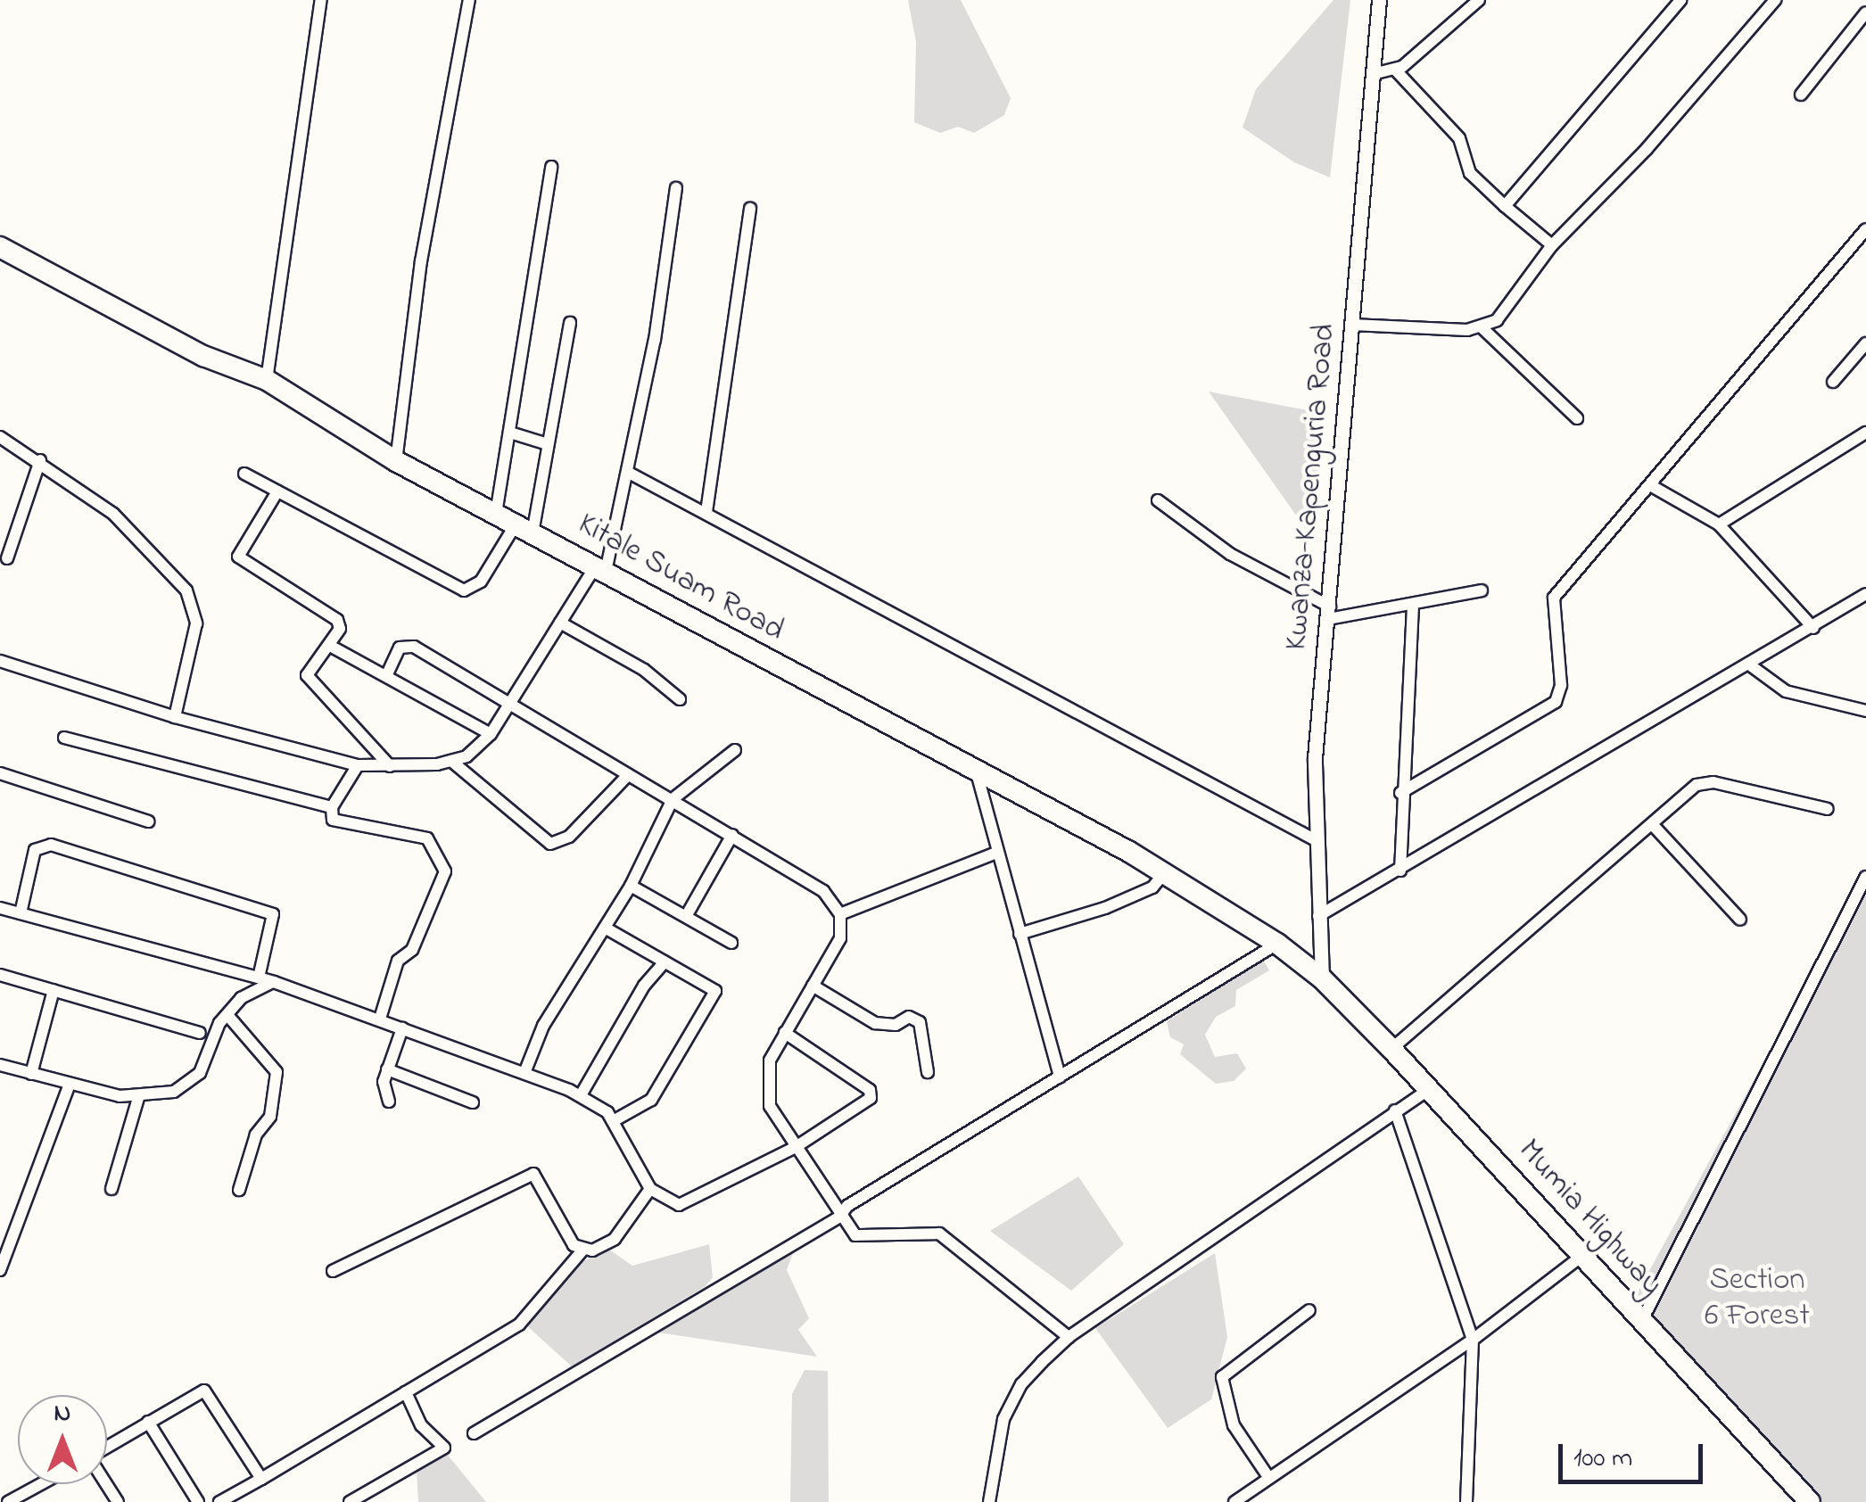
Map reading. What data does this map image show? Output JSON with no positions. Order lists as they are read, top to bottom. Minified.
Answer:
{"streets":{"highway":["Kitale Suam Road","Mumia Highway"],"street":["Kwanza-Kapenguria Road"]},"crossings":[["Kwanza-Kapenguria Road","Kitale Suam Road"],["Kwanza-Kapenguria Road","Mumia Highway"],["Kitale Suam Road","Mumia Highway"]],"parks":["Section 6 Forest"],"scale_bar":"100 m","north":"top"}
